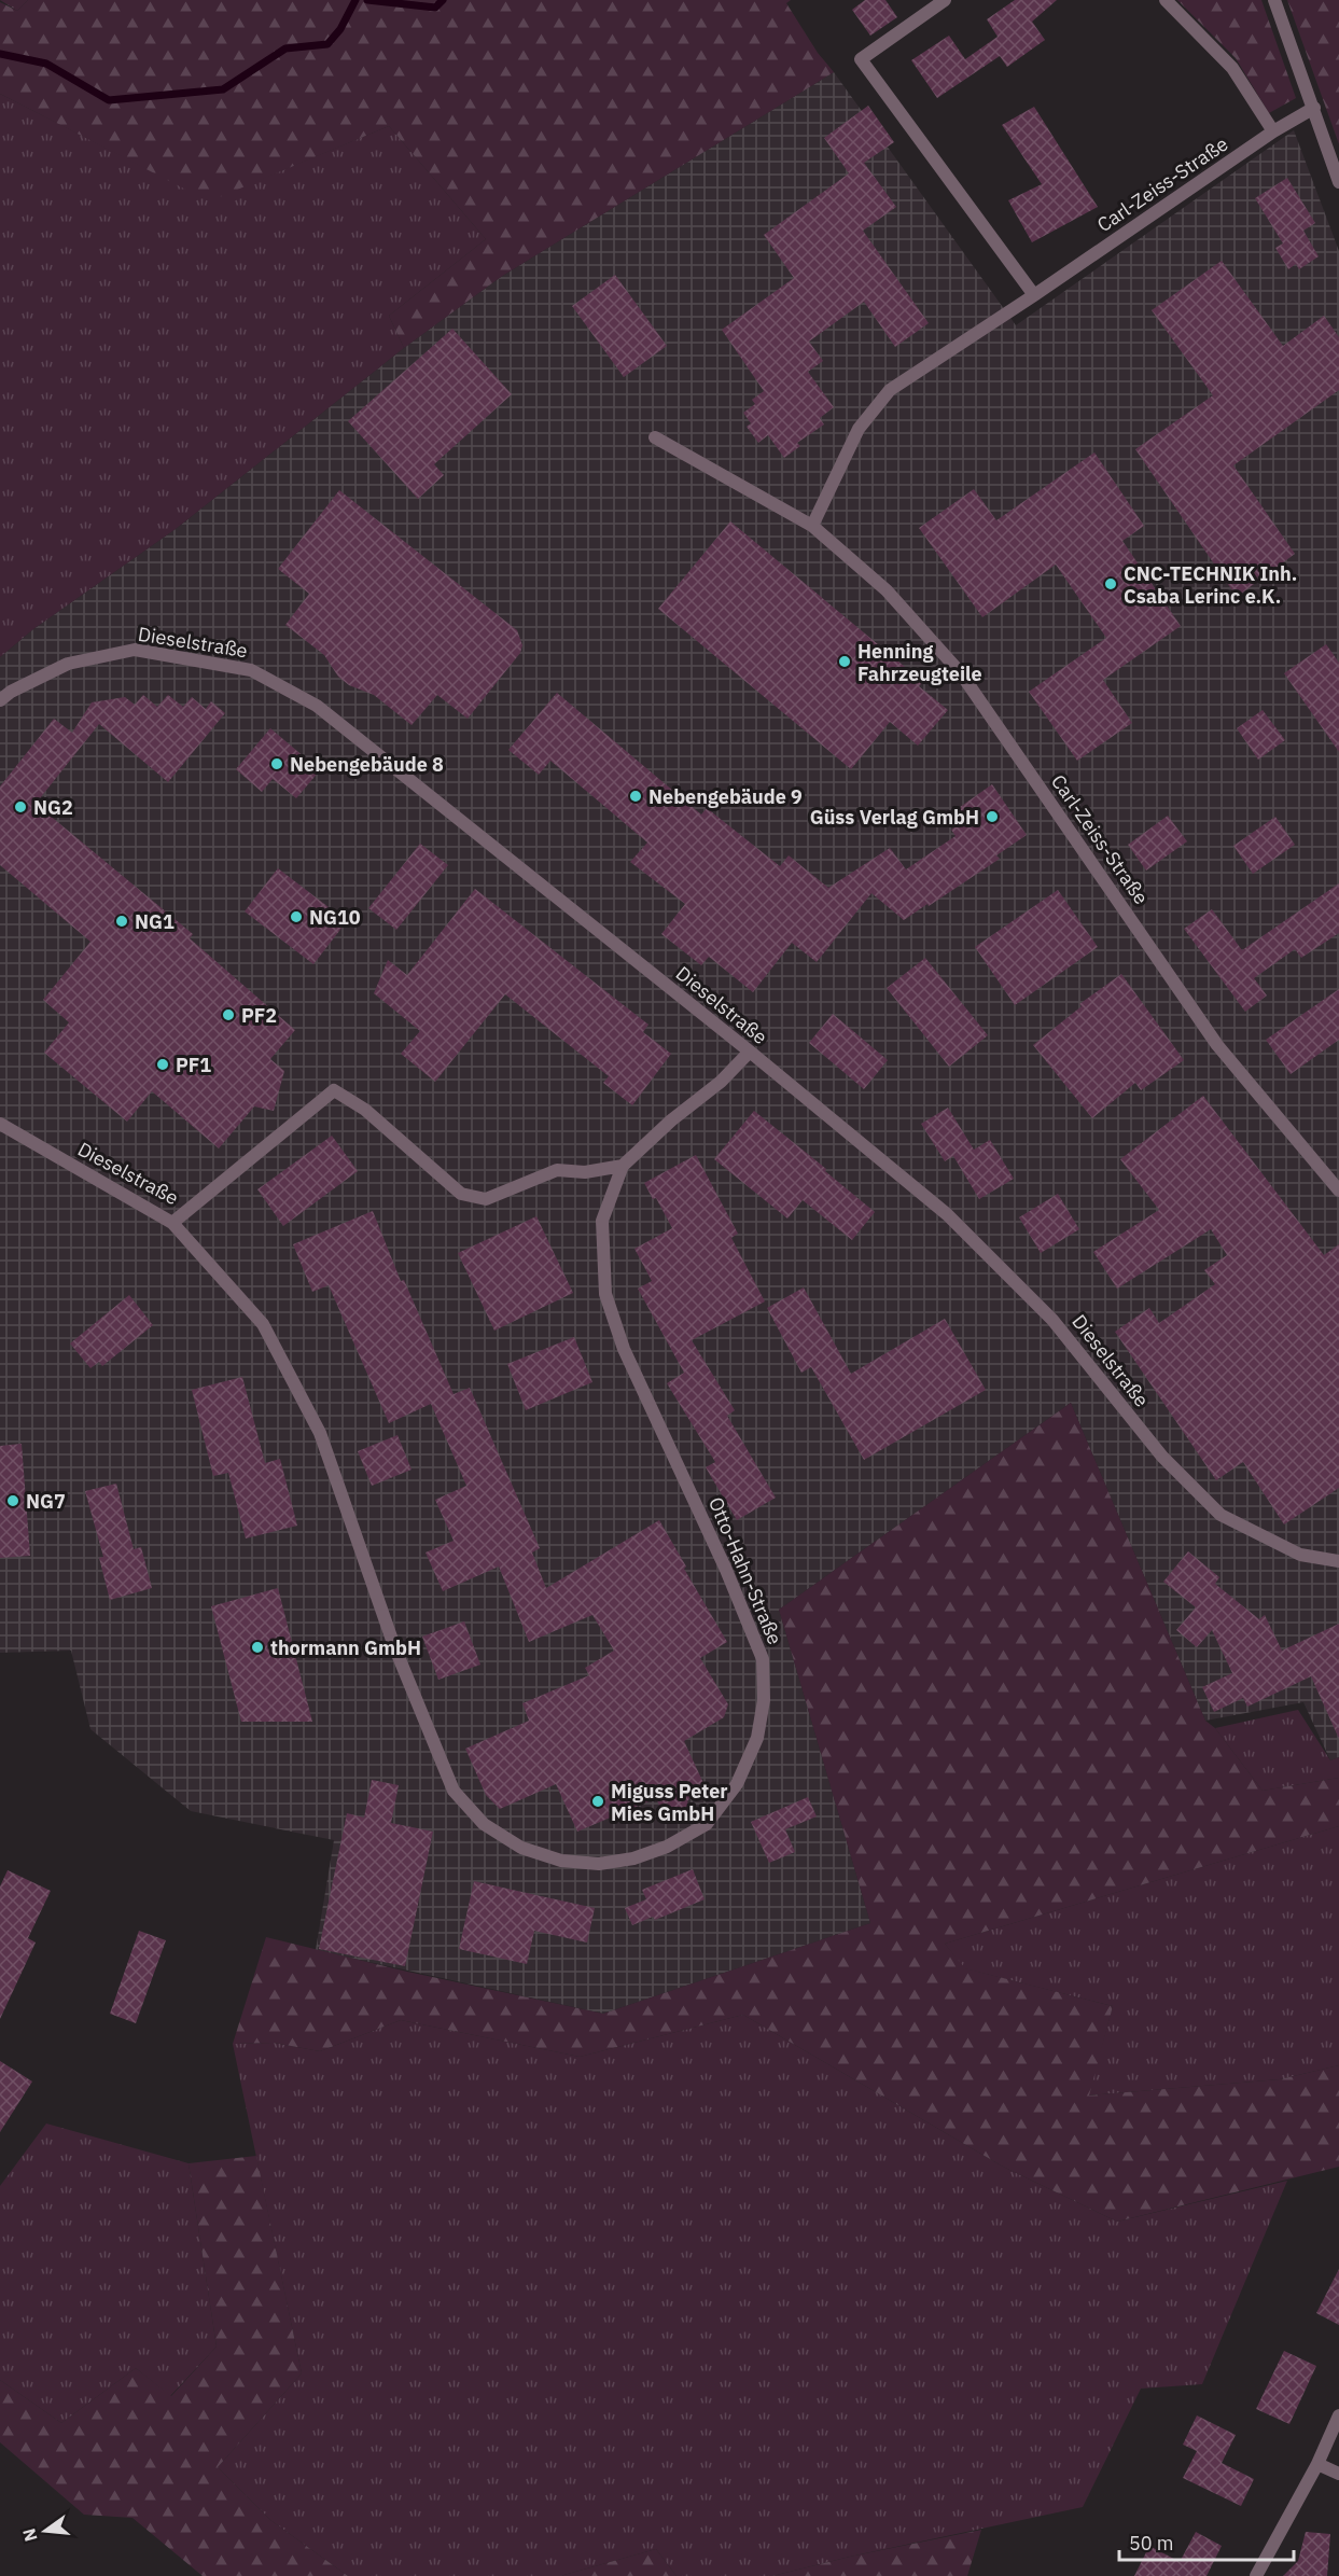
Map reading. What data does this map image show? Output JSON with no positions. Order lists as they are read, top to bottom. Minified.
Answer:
{"streets":{"street":["Carl-Zeiss-Straße","Dieselstraße","Otto-Hahn-Straße"]},"crossings":[["Dieselstraße","Otto-Hahn-Straße"]],"places":["CNC-TECHNIK Inh. Csaba Lerinc e.K.","Henning Fahrzeugteile","Nebengebäude 8","Nebengebäude 9","NG2","Güss Verlag GmbH","NG10","NG1","PF2","PF1","NG7","thormann GmbH","Miguss Peter Mies GmbH"],"scale_bar":"50 m","north":"left"}
